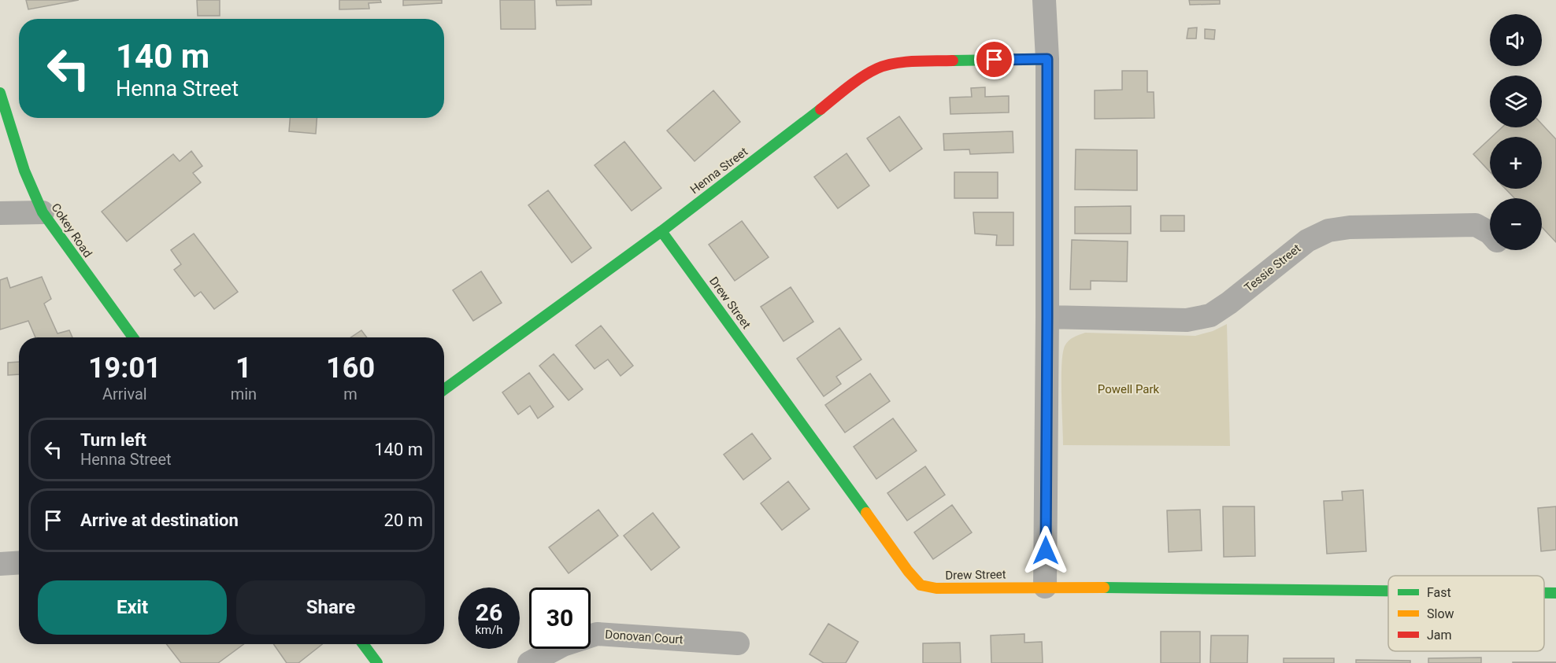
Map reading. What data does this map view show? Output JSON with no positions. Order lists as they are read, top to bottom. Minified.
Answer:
{"streets":{"street":["Henna Street","Cokey Road","Tessie Street","Drew Street","Donovan Court"]},"crossings":[["Henna Street","Drew Street"]],"parks":["Powell Park"],"legend":["Fast","Slow","Jam"],"page":{"map_buttons":["+","−"],"turn":["140 m","Henna Street"],"eta":["19:01","Arrival","1","min","160","m"],"list":[{"name":"Turn left","note":"Henna Street","value":"140 m"},{"name":"Arrive at destination","value":"20 m"}],"buttons":["Exit","Share"],"speed":"26 km/h","limit":"30"}}
